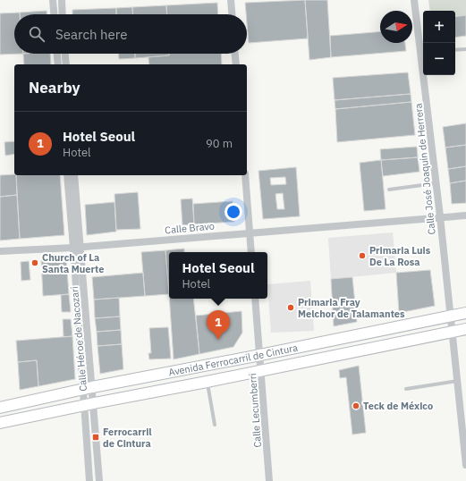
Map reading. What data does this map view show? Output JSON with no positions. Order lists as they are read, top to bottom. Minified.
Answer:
{"streets":{"street":["Calle José Joaquín de Herrera","Calle Bravo","Calle Héroe de Nacozari","Avenida Ferrocarril de Cintura","Calle Lecumberri"]},"crossings":[["Calle José Joaquín de Herrera","Calle Bravo"],["Calle José Joaquín de Herrera","Avenida Ferrocarril de Cintura"],["Calle Bravo","Calle Héroe de Nacozari"],["Calle Héroe de Nacozari","Avenida Ferrocarril de Cintura"],["Avenida Ferrocarril de Cintura","Calle Lecumberri"]],"places":{"other":["Primaria Luis De La Rosa","Church of La Santa Muerte","Primaria Fray Melchor de Talamantes","Teck de México"],"transit":["Ferrocarril de Cintura"]},"north":"right","page":{"map_buttons":["+","−"],"search":"Search here","heading":"Nearby","list":[{"mark":"1","name":"Hotel Seoul","note":"Hotel","value":"90 m"}],"popup":["Hotel Seoul","Hotel"],"pins":"1"}}
